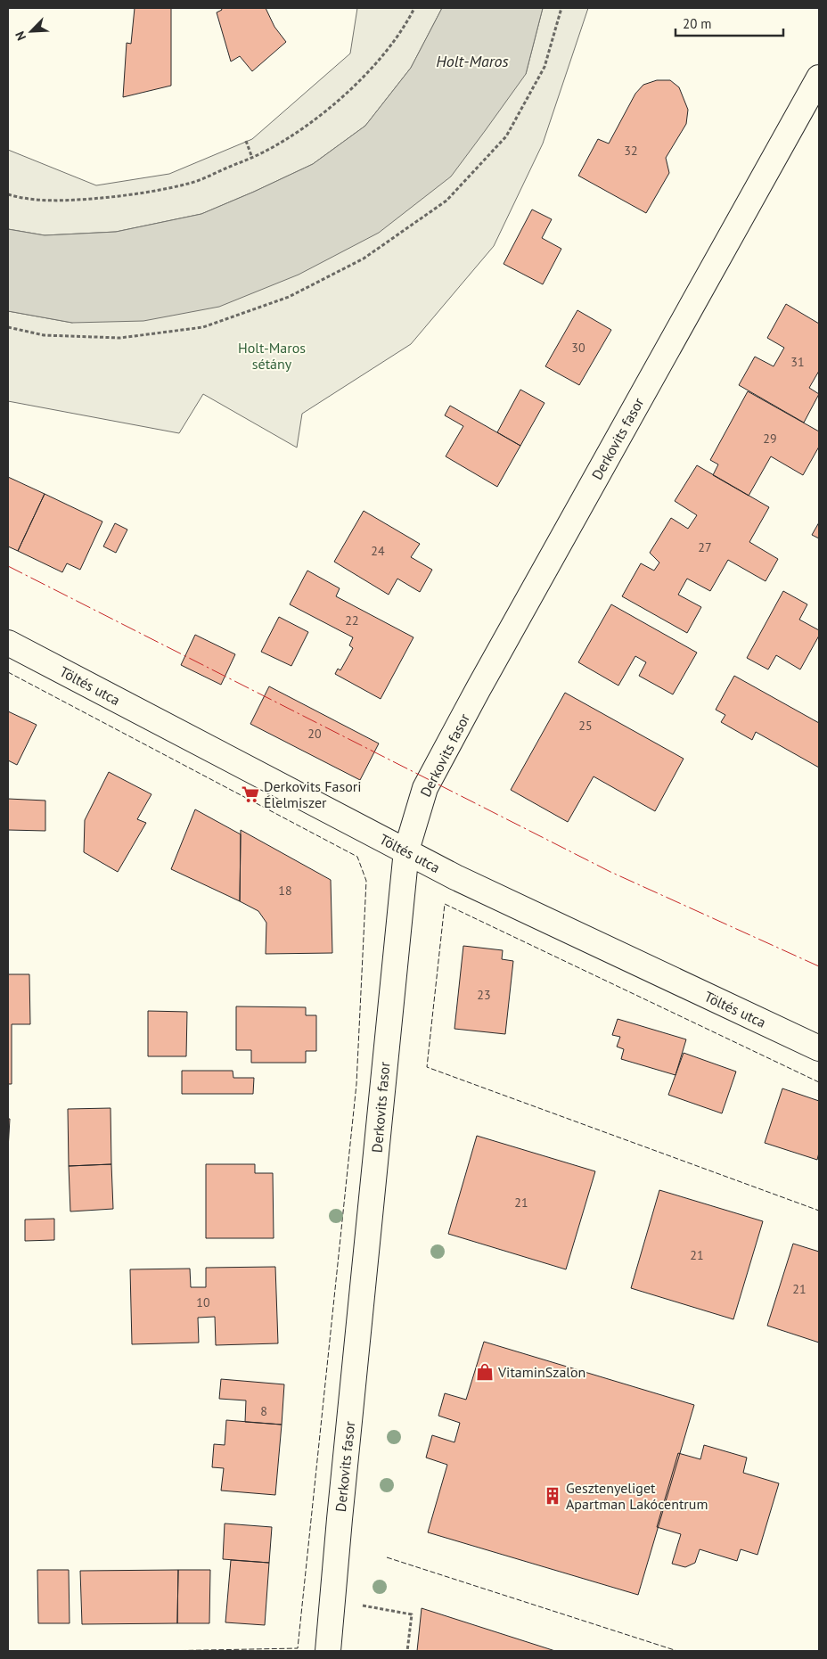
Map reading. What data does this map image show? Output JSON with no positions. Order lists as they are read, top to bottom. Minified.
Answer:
{"streets":{"street":["Derkovits fasor","Töltés utca"]},"crossings":[["Derkovits fasor","Töltés utca"]],"water":["Holt-Maros"],"parks":["Holt-Maros sétány"],"places":{"supermarket":["Derkovits Fasori Élelmiszer"],"shop":["VitaminSzalon"],"building":["Gesztenyeliget Apartman Lakócentrum"]},"house_numbers":["32","30","31","29","27","24","22","25","20","18","23","21","21","21","10","8"],"scale_bar":"20 m","north":"bottom left"}
